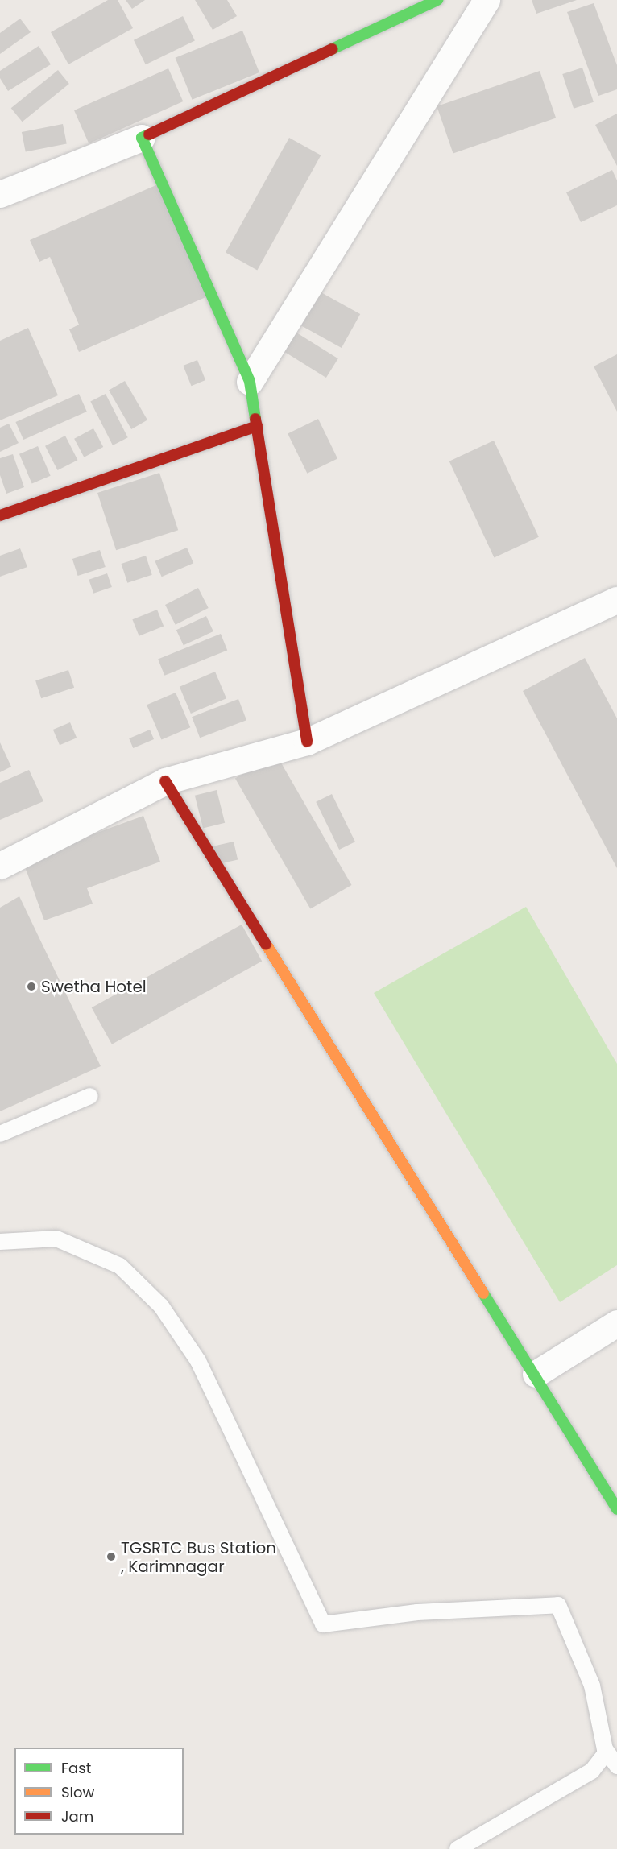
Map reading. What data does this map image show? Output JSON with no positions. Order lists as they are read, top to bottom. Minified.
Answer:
{"places":["Swetha Hotel","TGSRTC Bus Station , Karimnagar"],"legend":["Fast","Slow","Jam"]}
